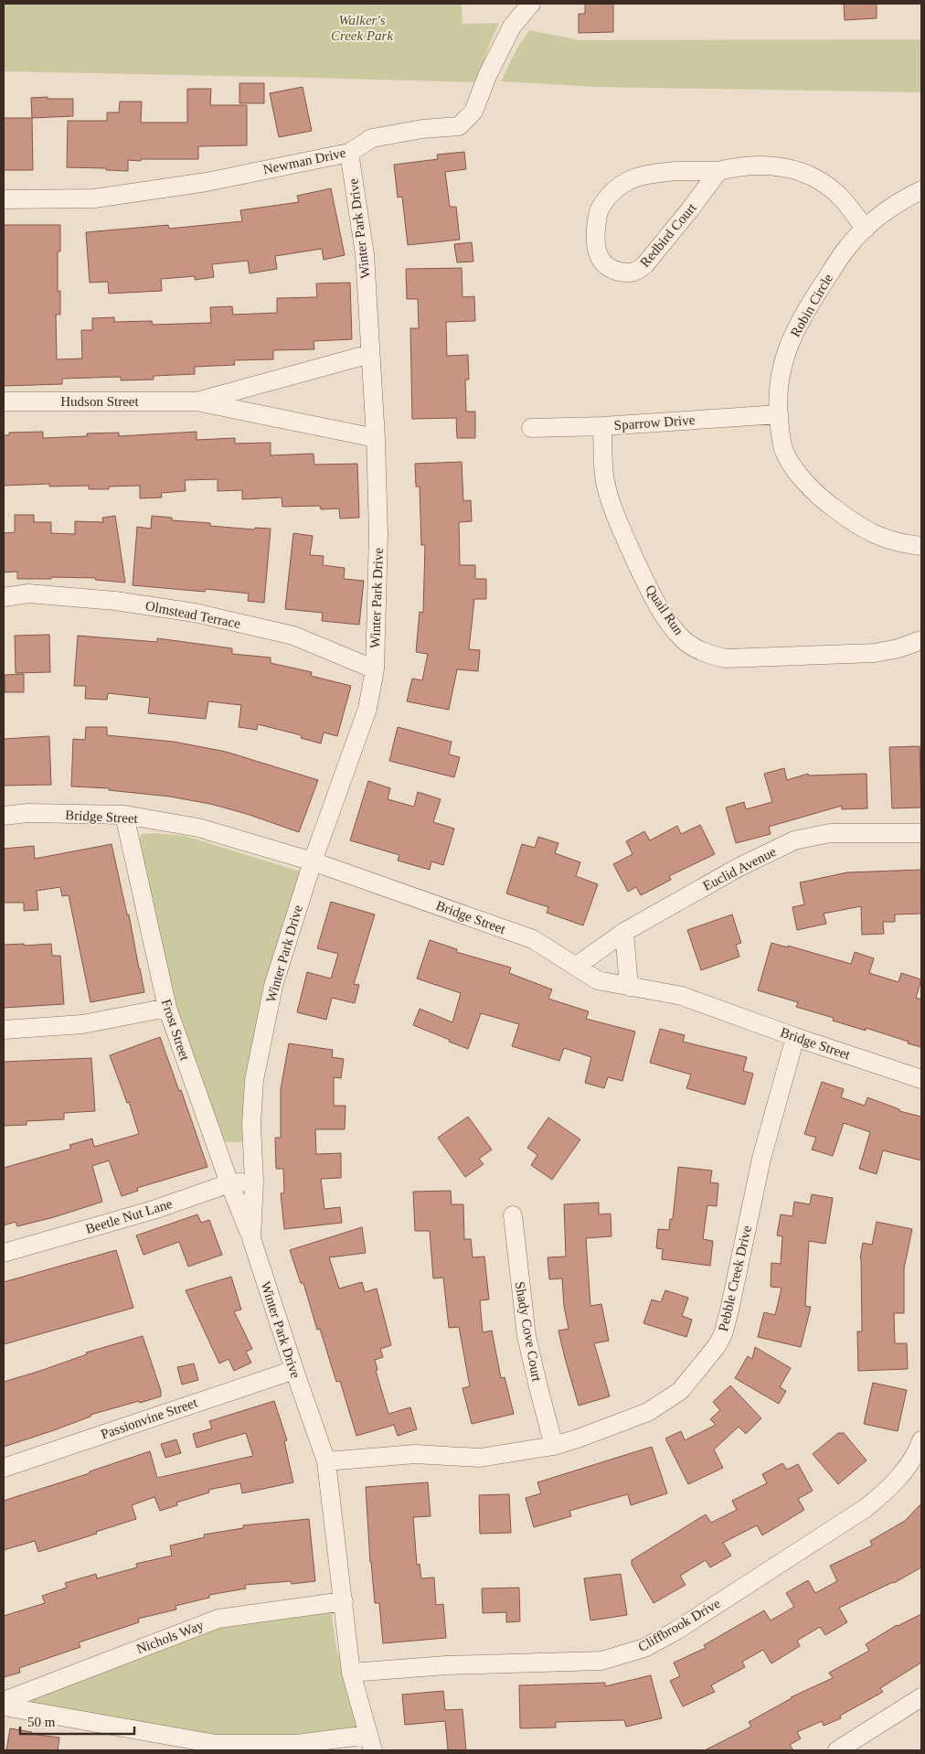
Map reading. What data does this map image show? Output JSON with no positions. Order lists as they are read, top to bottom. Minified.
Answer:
{"streets":{"street":["Newman Drive","Winter Park Drive","Redbird Court","Robin Circle","Hudson Street","Sparrow Drive","Quail Run","Olmstead Terrace","Bridge Street","Euclid Avenue","Frost Street","Beetle Nut Lane","Pebble Creek Drive","Shady Cove Court","Passionvine Street","Cliffbrook Drive","Nichols Way"]},"crossings":[["Newman Drive","Winter Park Drive"],["Winter Park Drive","Hudson Street"],["Winter Park Drive","Olmstead Terrace"],["Winter Park Drive","Bridge Street"],["Winter Park Drive","Frost Street"],["Winter Park Drive","Beetle Nut Lane"],["Winter Park Drive","Pebble Creek Drive"],["Winter Park Drive","Passionvine Street"],["Winter Park Drive","Cliffbrook Drive"],["Winter Park Drive","Nichols Way"],["Redbird Court","Robin Circle"],["Robin Circle","Sparrow Drive"],["Sparrow Drive","Quail Run"],["Bridge Street","Euclid Avenue"],["Bridge Street","Frost Street"],["Bridge Street","Pebble Creek Drive"],["Frost Street","Beetle Nut Lane"],["Pebble Creek Drive","Shady Cove Court"]],"parks":["Walker's Creek Park"],"scale_bar":"50 m"}
